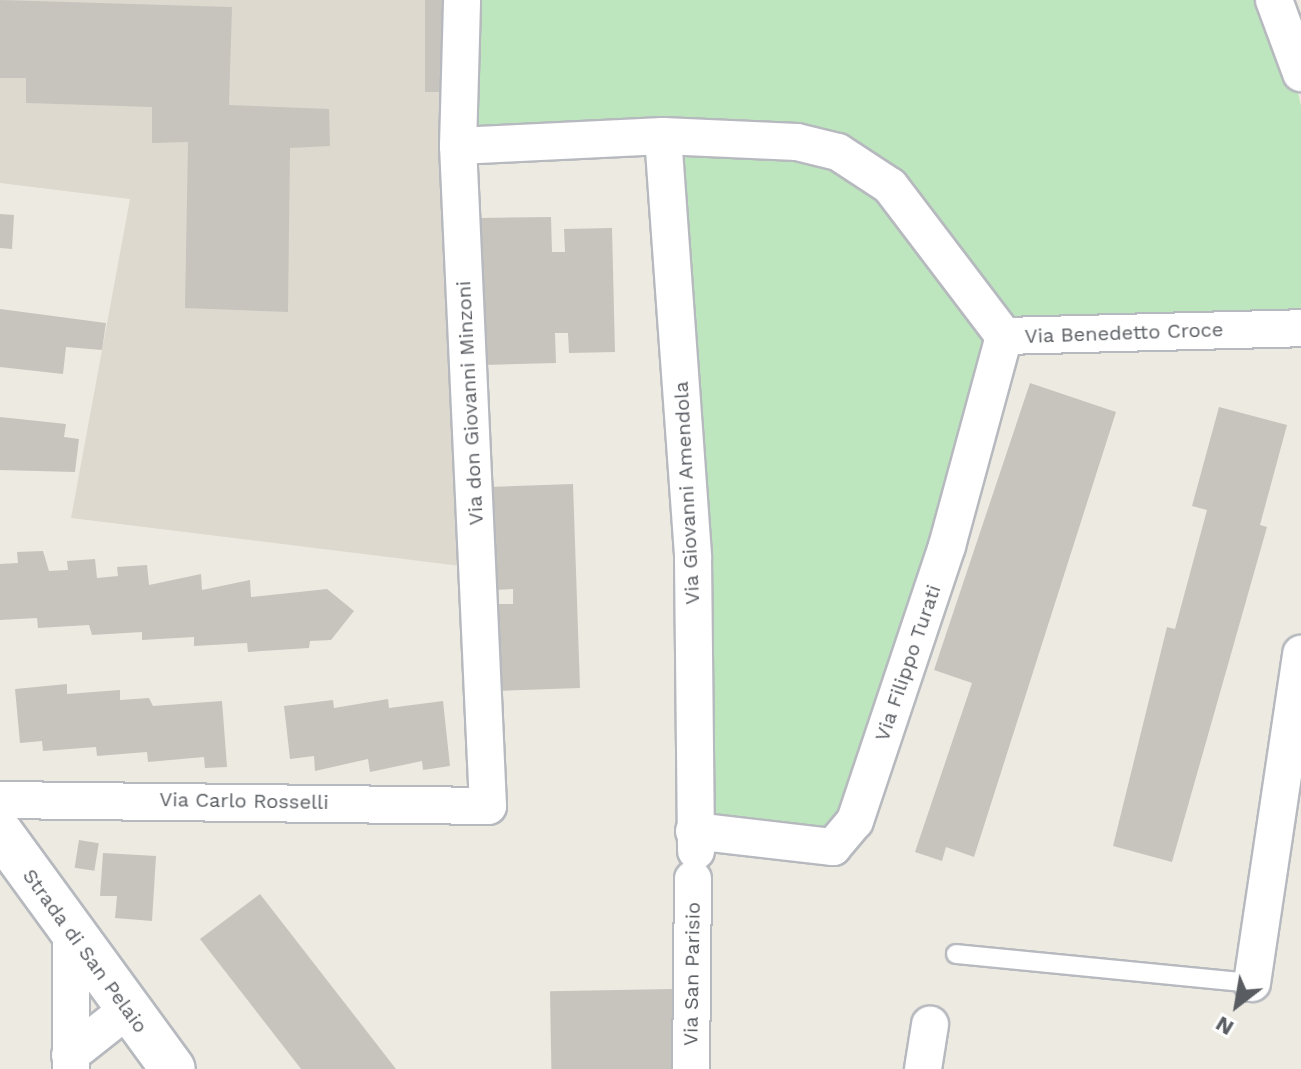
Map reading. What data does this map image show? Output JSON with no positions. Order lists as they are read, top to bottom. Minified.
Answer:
{"streets":{"main road":["Strada di San Pelaio"],"street":["Via Benedetto Croce","Via don Giovanni Minzoni","Via Giovanni Amendola","Via Filippo Turati","Via Carlo Rosselli","Via San Parisio"]},"crossings":[["Via Benedetto Croce","Via don Giovanni Minzoni"],["Via Benedetto Croce","Via Giovanni Amendola"],["Via Benedetto Croce","Via Filippo Turati"],["Via don Giovanni Minzoni","Via Carlo Rosselli"],["Via Giovanni Amendola","Via Filippo Turati"],["Via Giovanni Amendola","Via San Parisio"],["Via Filippo Turati","Via San Parisio"]],"north":"bottom left"}
